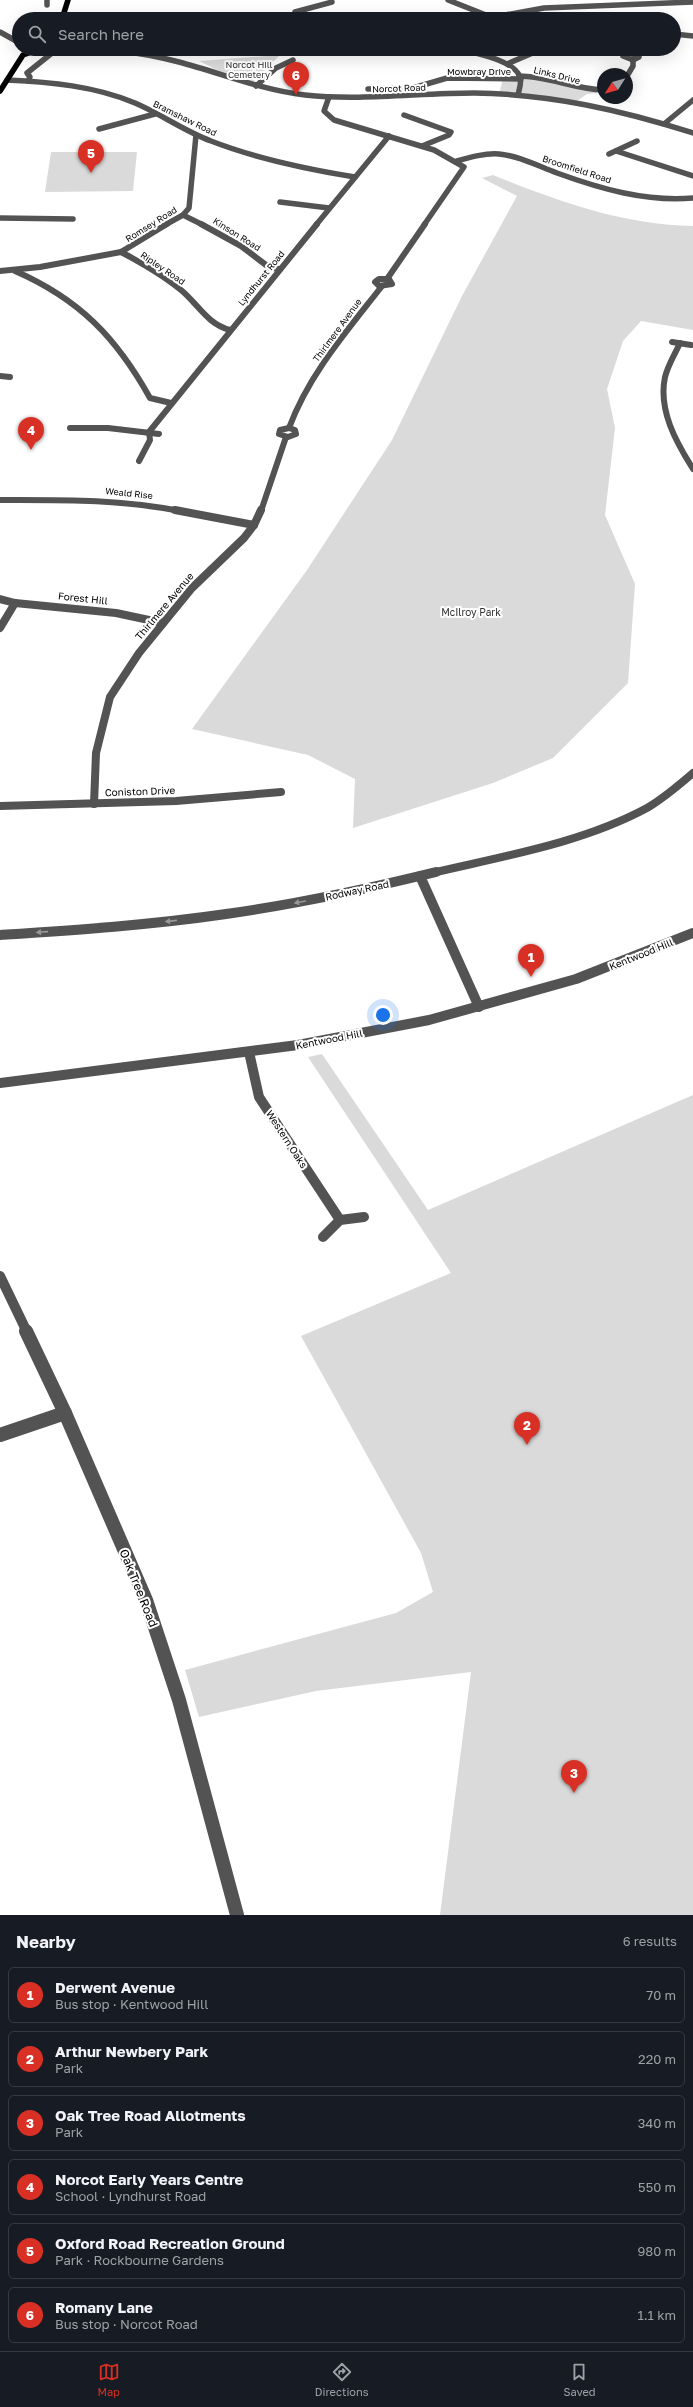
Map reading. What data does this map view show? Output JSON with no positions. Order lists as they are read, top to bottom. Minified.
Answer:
{"streets":{"street":["Mowbray Drive","Links Drive","Norcot Road","Bramshaw Road","Broomfield Road","Romsey Road","Kinson Road","Ripley Road","Lyndhurst Road","Thirlmere Avenue","Weald Rise","Forest Hill","Coniston Drive","Rodway Road","Kentwood Hill","Western Oaks","Oak Tree Road"]},"crossings":[["Mowbray Drive","Links Drive"],["Links Drive","Norcot Road"],["Bramshaw Road","Romsey Road"],["Bramshaw Road","Lyndhurst Road"],["Broomfield Road","Thirlmere Avenue"],["Romsey Road","Kinson Road"],["Romsey Road","Ripley Road"],["Kinson Road","Lyndhurst Road"],["Ripley Road","Lyndhurst Road"],["Thirlmere Avenue","Weald Rise"],["Thirlmere Avenue","Forest Hill"],["Thirlmere Avenue","Coniston Drive"],["Kentwood Hill","Western Oaks"]],"one_way":["Rodway Road"],"parks":["Norcot Hill Cemetery","McIlroy Park"],"north":"bottom left","page":{"search":"Search here","pins":["6","5","4","1","2","3"],"heading":["Nearby","6 results"],"list":[{"mark":"1","name":"Derwent Avenue","note":"Bus stop · Kentwood Hill","value":"70 m"},{"mark":"2","name":"Arthur Newbery Park","note":"Park","value":"220 m"},{"mark":"3","name":"Oak Tree Road Allotments","note":"Park","value":"340 m"},{"mark":"4","name":"Norcot Early Years Centre","note":"School · Lyndhurst Road","value":"550 m"},{"mark":"5","name":"Oxford Road Recreation Ground","note":"Park · Rockbourne Gardens","value":"980 m"},{"mark":"6","name":"Romany Lane","note":"Bus stop · Norcot Road","value":"1.1 km"}],"nav":["Map","Directions","Saved"]}}
